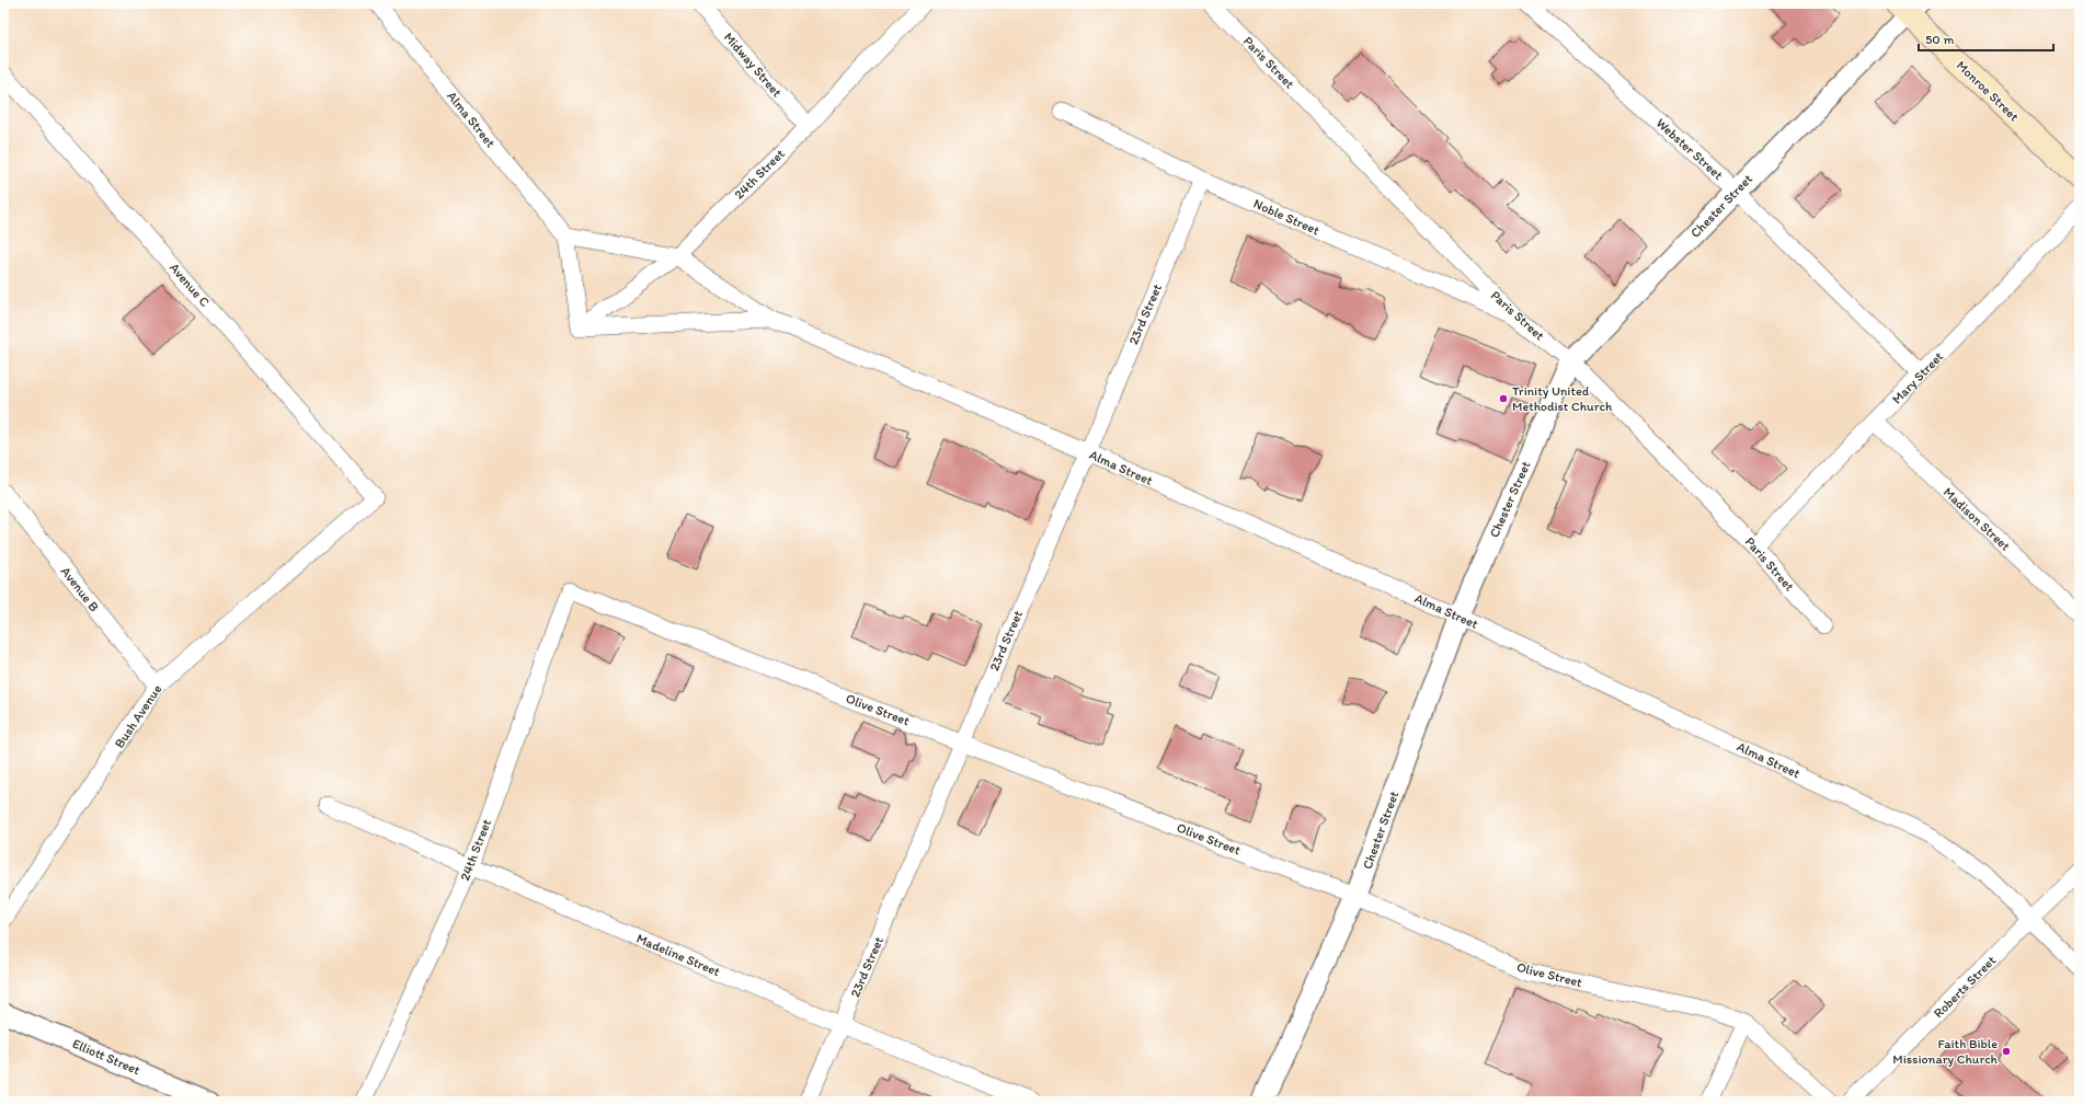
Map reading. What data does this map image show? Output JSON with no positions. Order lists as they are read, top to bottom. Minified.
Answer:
{"streets":{"main road":["Monroe Street"],"street":["Paris Street","Midway Street","Alma Street","Webster Street","24th Street","Chester Street","Noble Street","Avenue C","23rd Street","Mary Street","Madison Street","Avenue B","Olive Street","Bush Avenue","Madeline Street","Roberts Street","Elliott Street"]},"crossings":[["Paris Street","Chester Street"],["Paris Street","Noble Street"],["Paris Street","Mary Street"],["Midway Street","24th Street"],["Monroe Street","Chester Street"],["Alma Street","24th Street"],["Alma Street","Chester Street"],["Alma Street","23rd Street"],["Alma Street","Roberts Street"],["Webster Street","Chester Street"],["Webster Street","Mary Street"],["24th Street","Olive Street"],["24th Street","Madeline Street"],["Chester Street","Olive Street"],["Noble Street","23rd Street"],["Avenue C","Bush Avenue"],["23rd Street","Olive Street"],["23rd Street","Madeline Street"],["Mary Street","Madison Street"],["Avenue B","Bush Avenue"]],"places":["Trinity United Methodist Church","Faith Bible Missionary Church"],"scale_bar":"50 m"}
